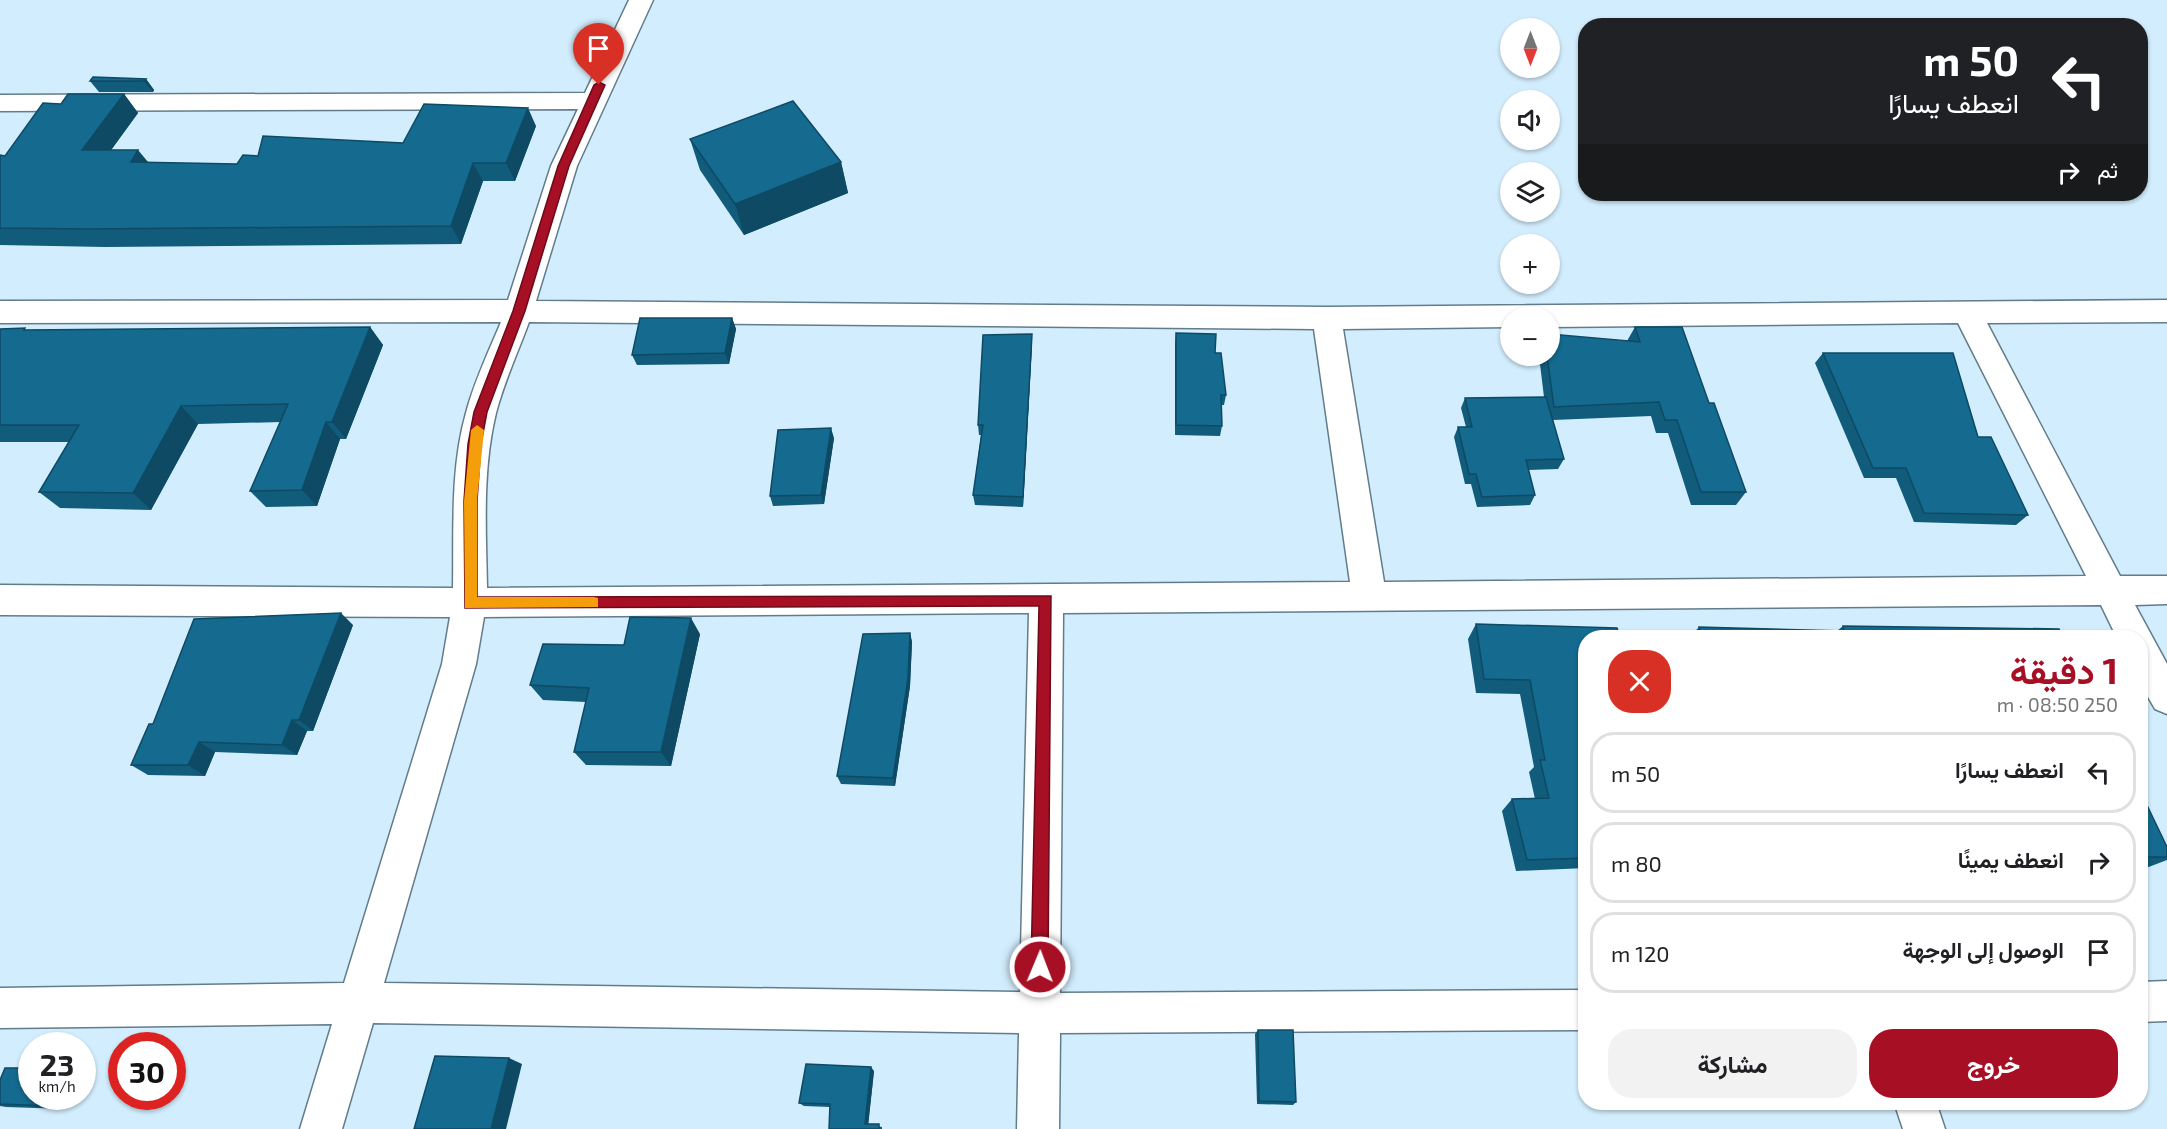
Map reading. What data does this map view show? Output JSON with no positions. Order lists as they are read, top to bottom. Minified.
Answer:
{"north":"bottom","page":{"map_buttons":["+","−"],"turn":["50 m","انعطف يسارًا"],"then":"ثم","heading":["1 دقيقة","250 m · 08:50"],"list":[{"name":"انعطف يسارًا","value":"50 m"},{"name":"انعطف يمينًا","value":"80 m"},{"name":"الوصول إلى الوجهة","value":"120 m"}],"buttons":["خروج","مشاركة"],"speed":"23 km/h","limit":"30"}}
